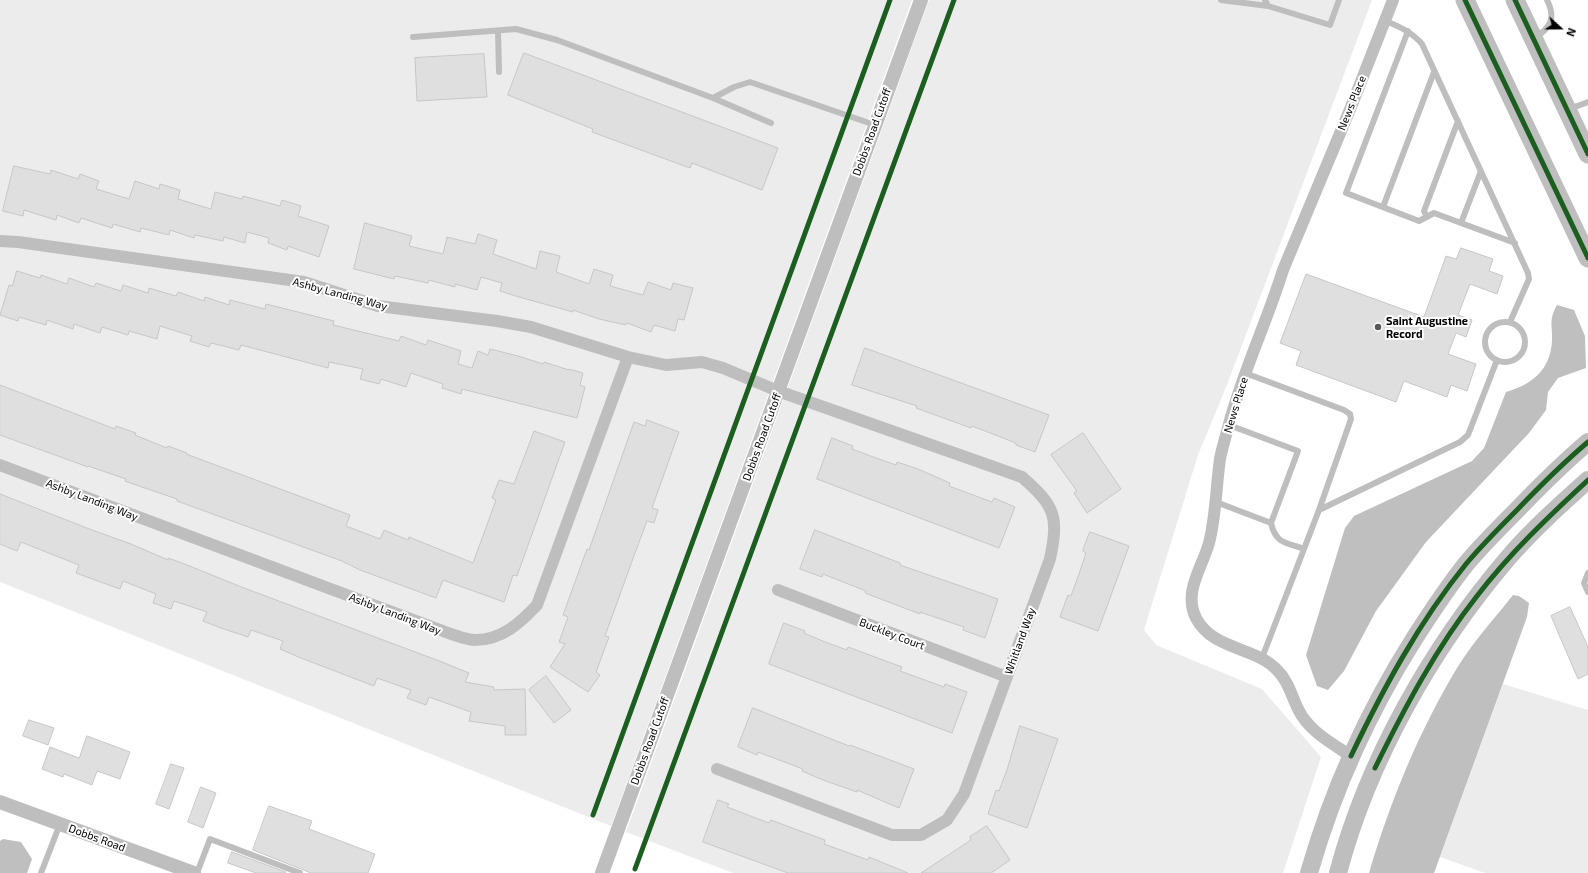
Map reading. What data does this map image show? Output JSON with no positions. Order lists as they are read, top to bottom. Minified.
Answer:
{"streets":{"street":["News Place","Dobbs Road Cutoff","Ashby Landing Way","Buckley Court","Whitland Way","Dobbs Road"]},"crossings":[["Dobbs Road Cutoff","Ashby Landing Way"],["Dobbs Road Cutoff","Whitland Way"],["Ashby Landing Way","Whitland Way"],["Buckley Court","Whitland Way"]],"places":["Saint Augustine Record"],"north":"right"}
